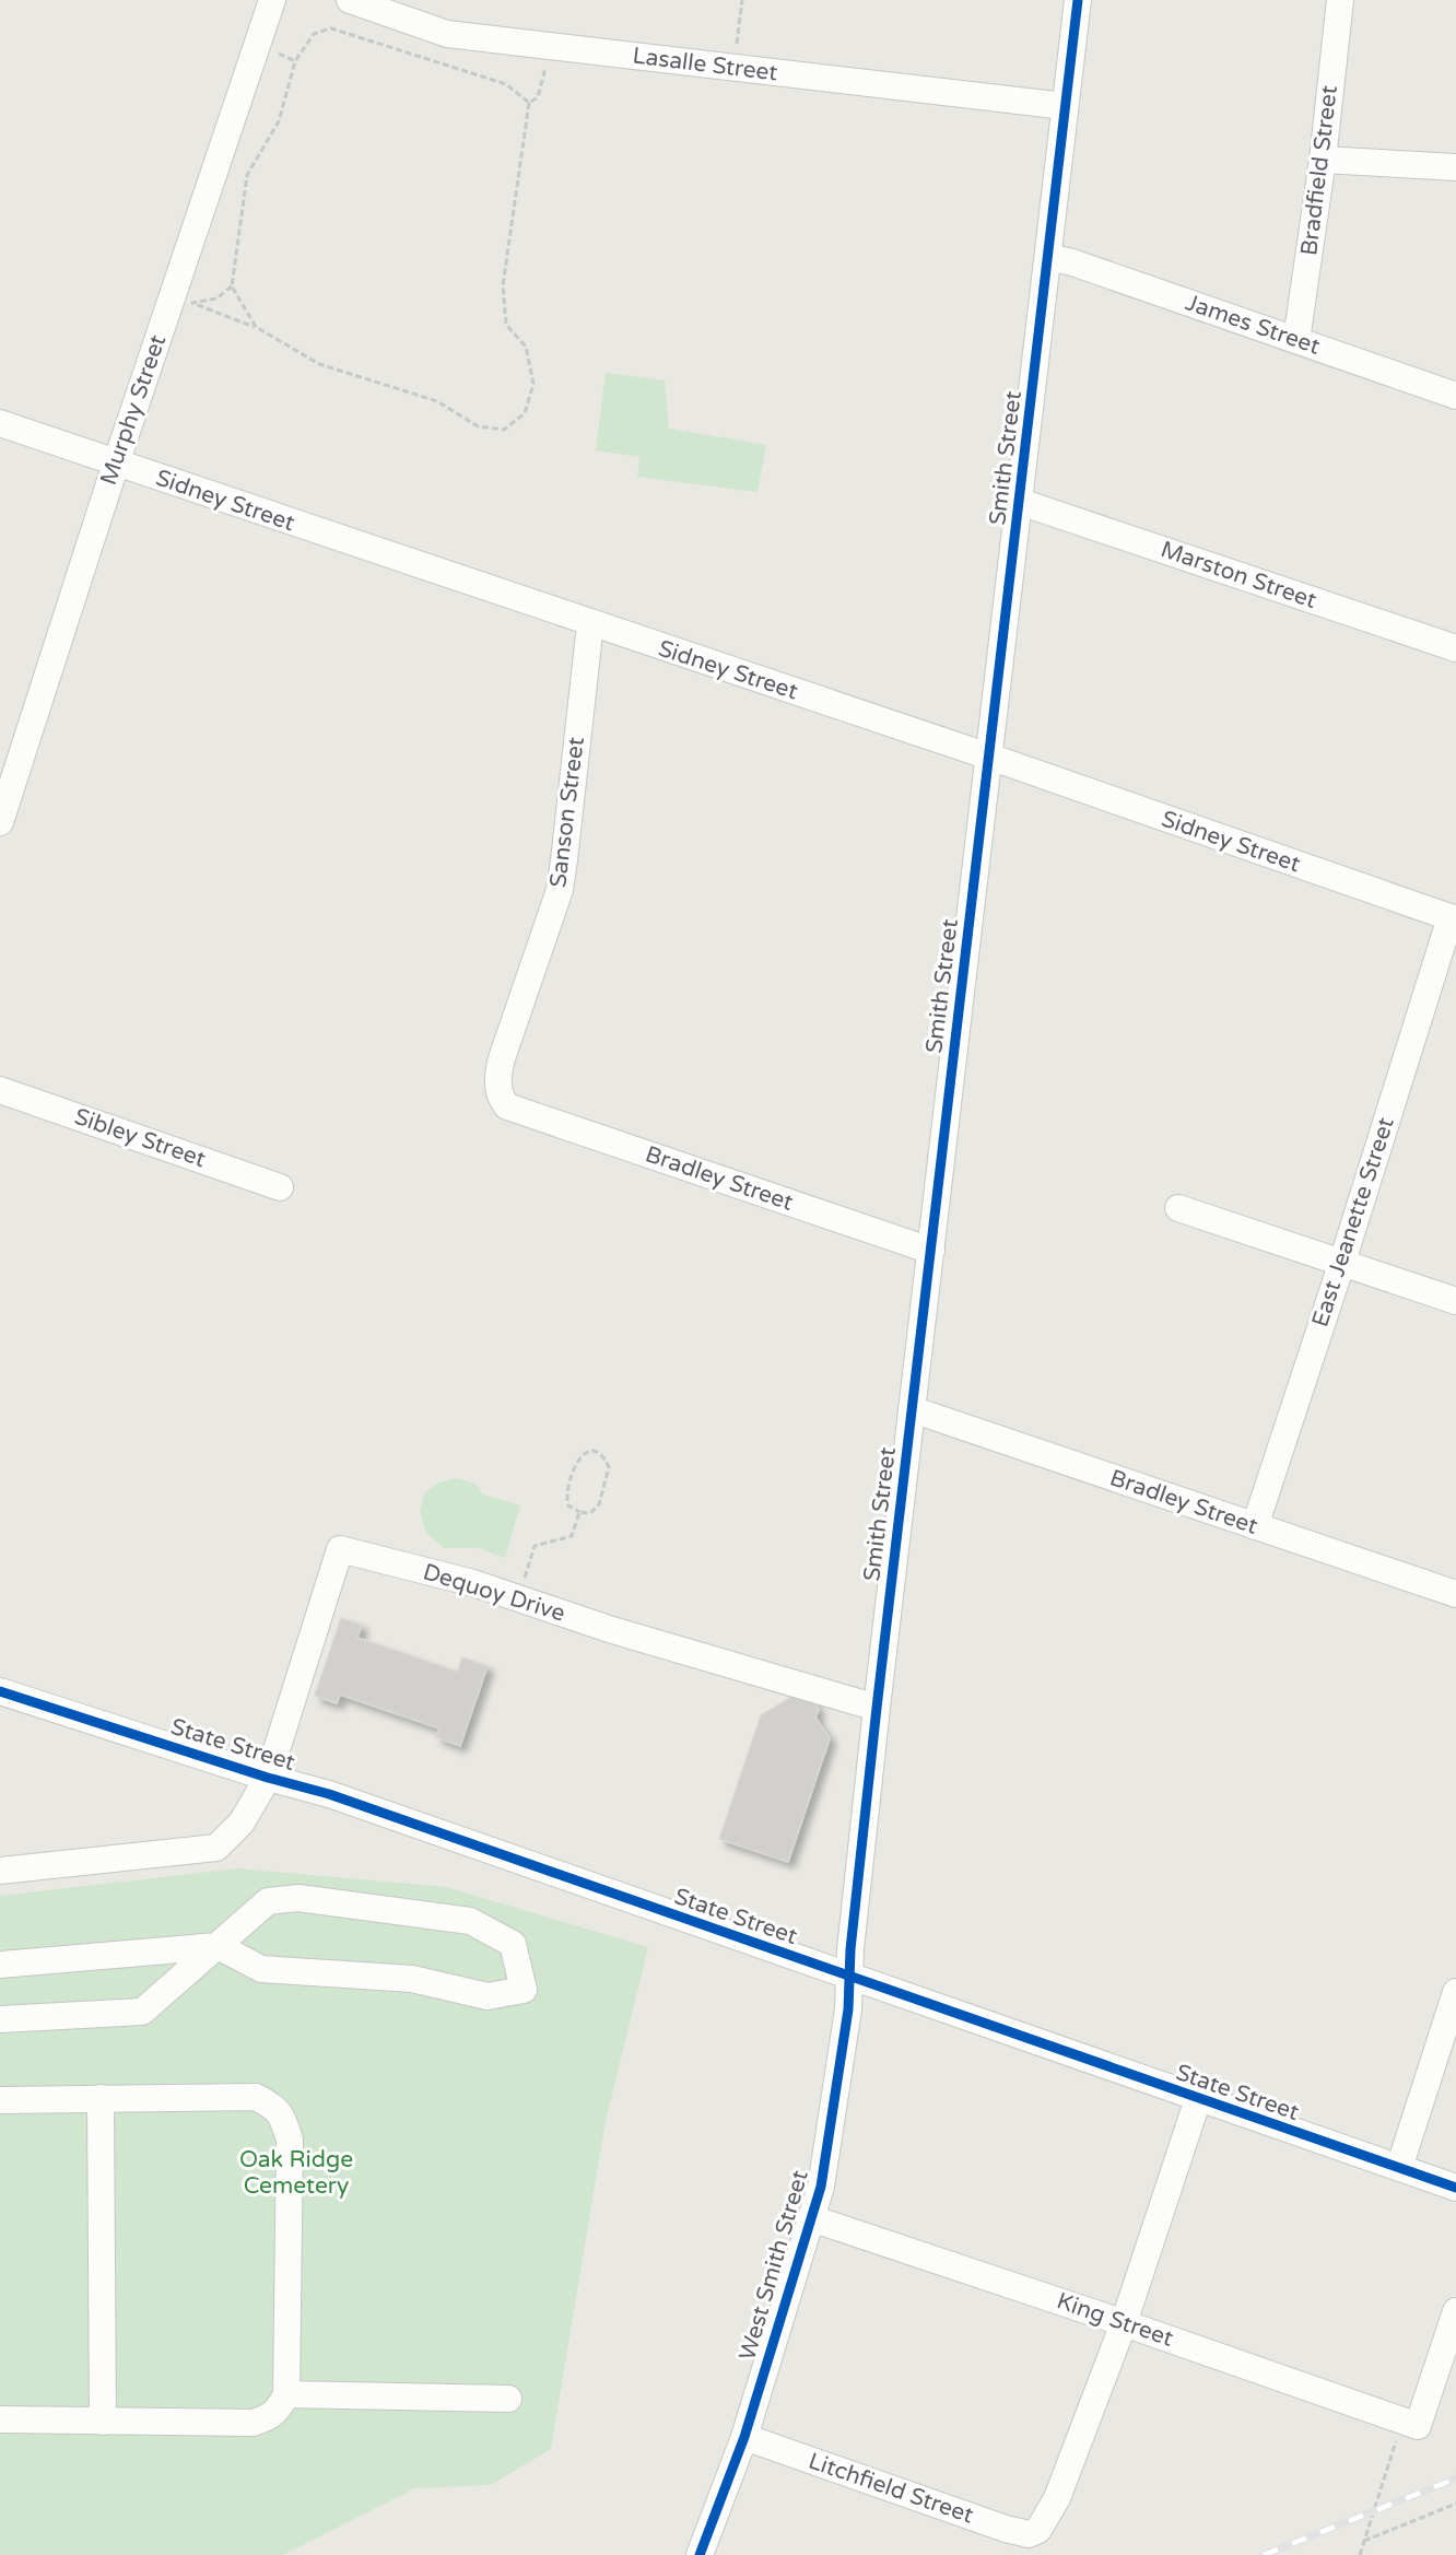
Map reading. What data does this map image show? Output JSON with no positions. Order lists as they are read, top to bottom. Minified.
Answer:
{"streets":{"street":["Lasalle Street","Bradfield Street","James Street","Murphy Street","Smith Street","Sidney Street","Marston Street","Sanson Street","Sibley Street","Bradley Street","East Jeanette Street","Dequoy Drive","State Street","West Smith Street","King Street","Litchfield Street"]},"crossings":[["Lasalle Street","Smith Street"],["Bradfield Street","James Street"],["James Street","Smith Street"],["Murphy Street","Sidney Street"],["Smith Street","Sidney Street"],["Smith Street","Marston Street"],["Smith Street","Bradley Street"],["Smith Street","Dequoy Drive"],["Smith Street","State Street"],["Smith Street","West Smith Street"],["Sidney Street","Sanson Street"],["Sidney Street","East Jeanette Street"],["Sanson Street","Bradley Street"],["Bradley Street","East Jeanette Street"],["Dequoy Drive","State Street"],["State Street","West Smith Street"],["West Smith Street","King Street"],["West Smith Street","Litchfield Street"],["King Street","Litchfield Street"]],"parks":["Oak Ridge Cemetery"]}
